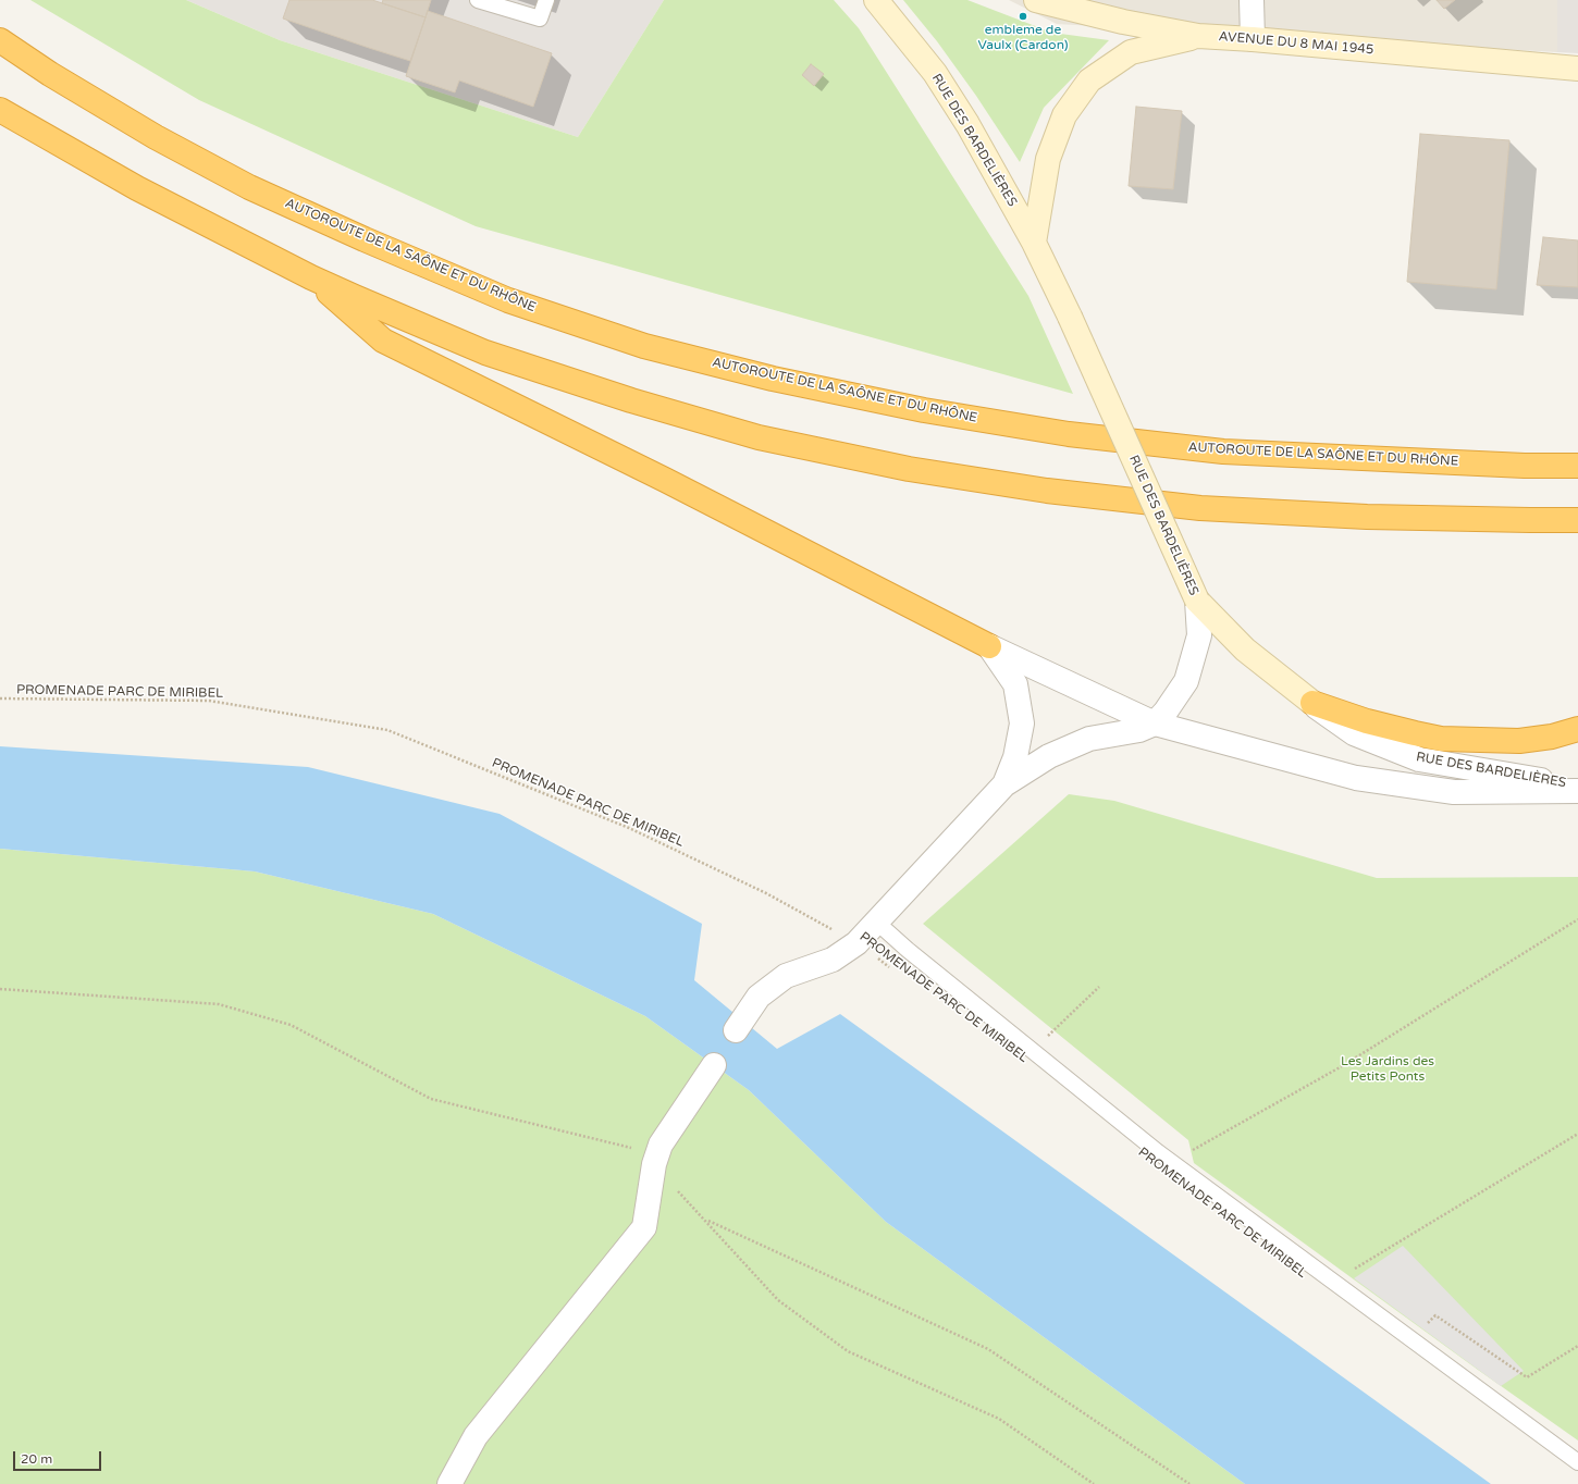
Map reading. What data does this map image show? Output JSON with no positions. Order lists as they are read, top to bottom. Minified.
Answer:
{"streets":{"highway":["AUTOROUTE DE LA SAÔNE ET DU RHÔNE"],"main road":["AVENUE DU 8 MAI 1945","RUE DES BARDELIÈRES"],"path":["PROMENADE PARC DE MIRIBEL"]},"parks":["Les Jardins des Petits Ponts"],"places":["embleme de Vaulx (Cardon)"],"scale_bar":"20 m"}
